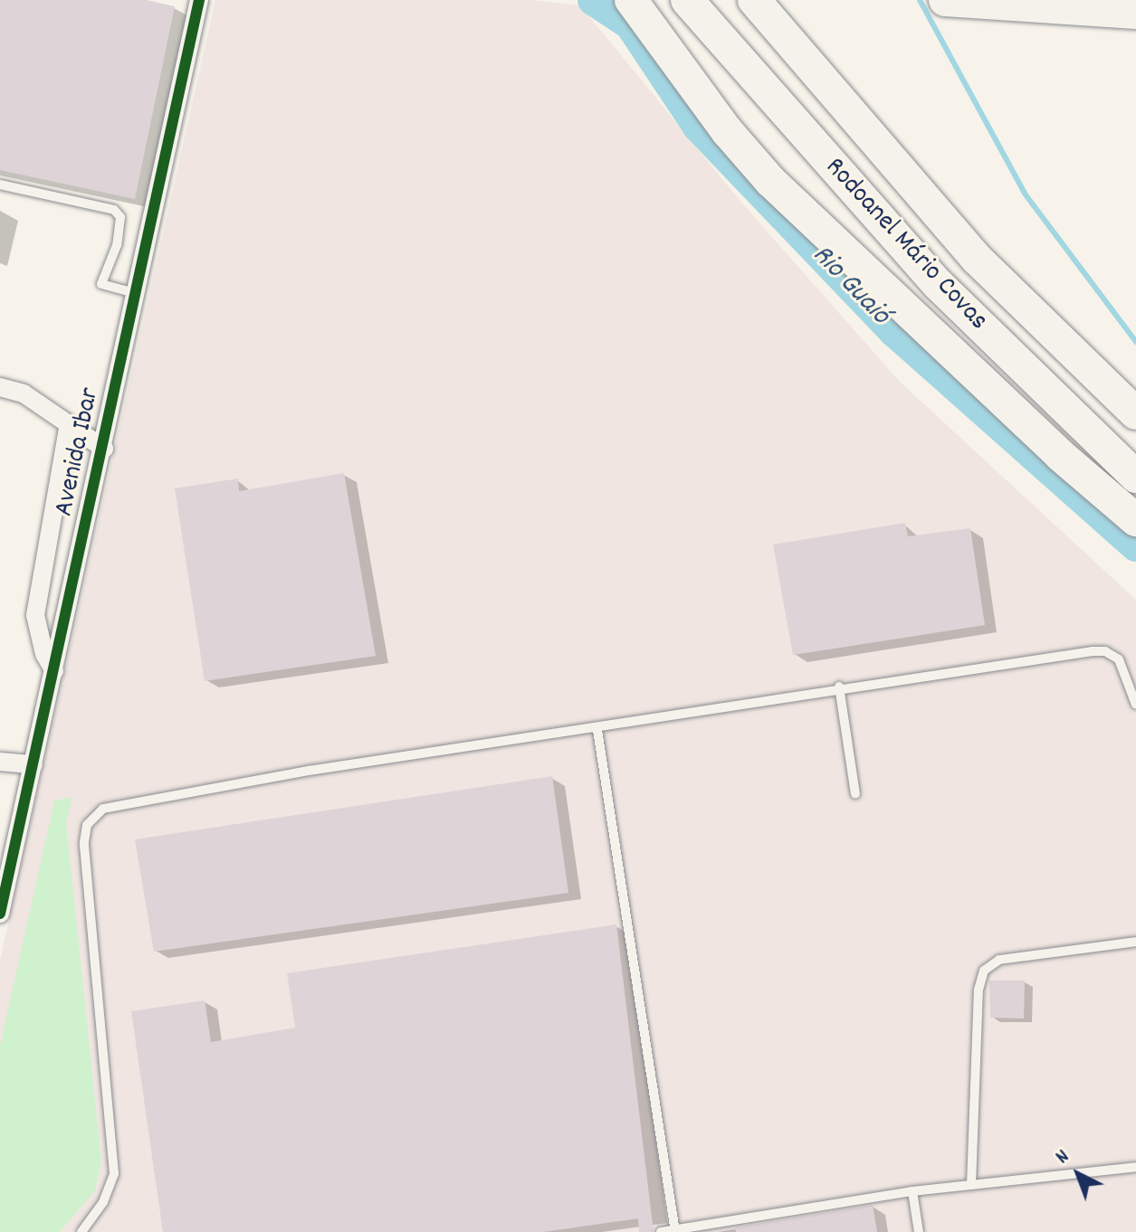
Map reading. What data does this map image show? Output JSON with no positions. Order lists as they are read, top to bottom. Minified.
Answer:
{"streets":{"highway":["Rodoanel Mário Covas"],"street":["Avenida Ibar"]},"water":["Rio Guaió"],"north":"top left"}
